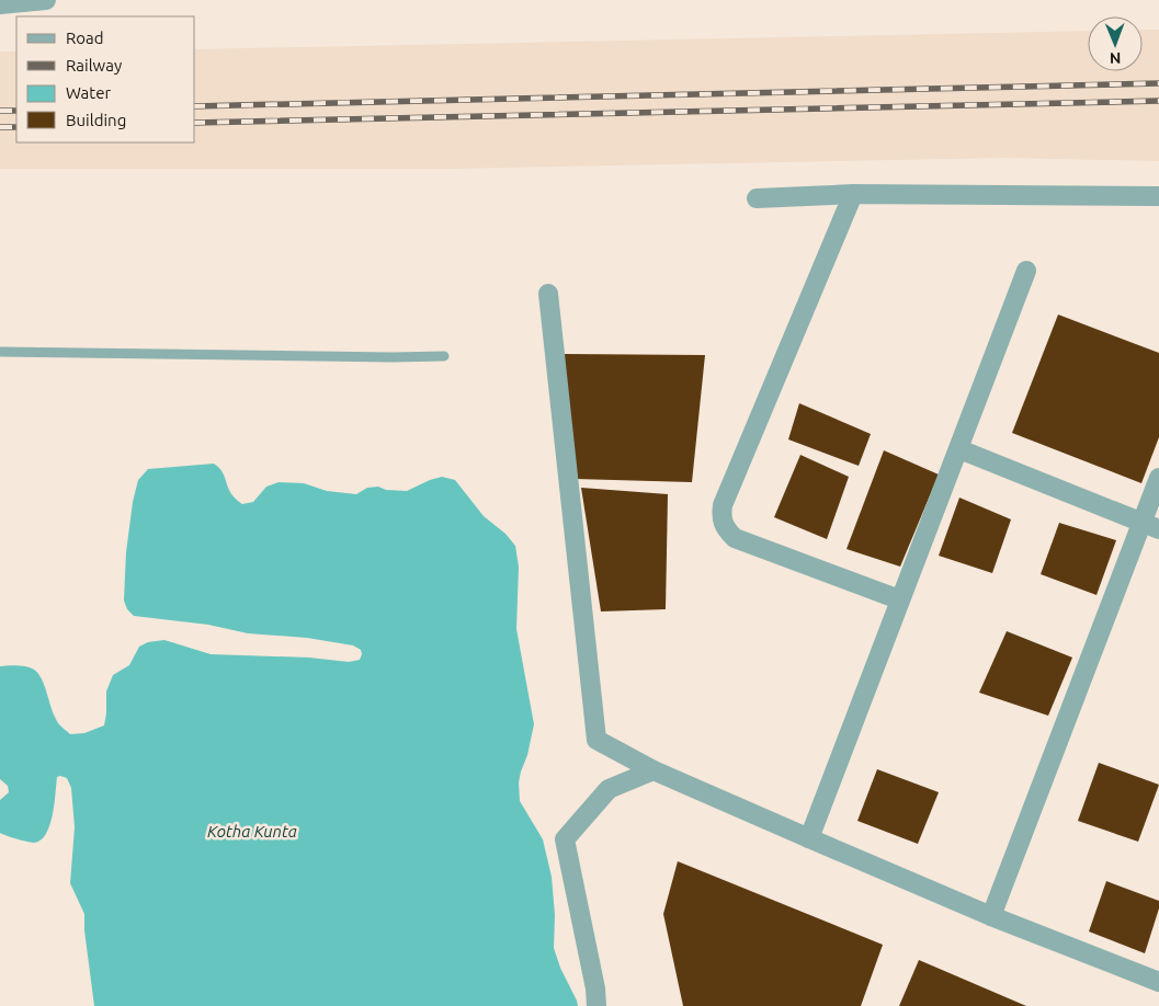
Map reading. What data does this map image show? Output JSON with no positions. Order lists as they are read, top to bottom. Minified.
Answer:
{"water":["Kotha Kunta"],"legend":["Road","Railway","Water","Building"],"north":"bottom"}
